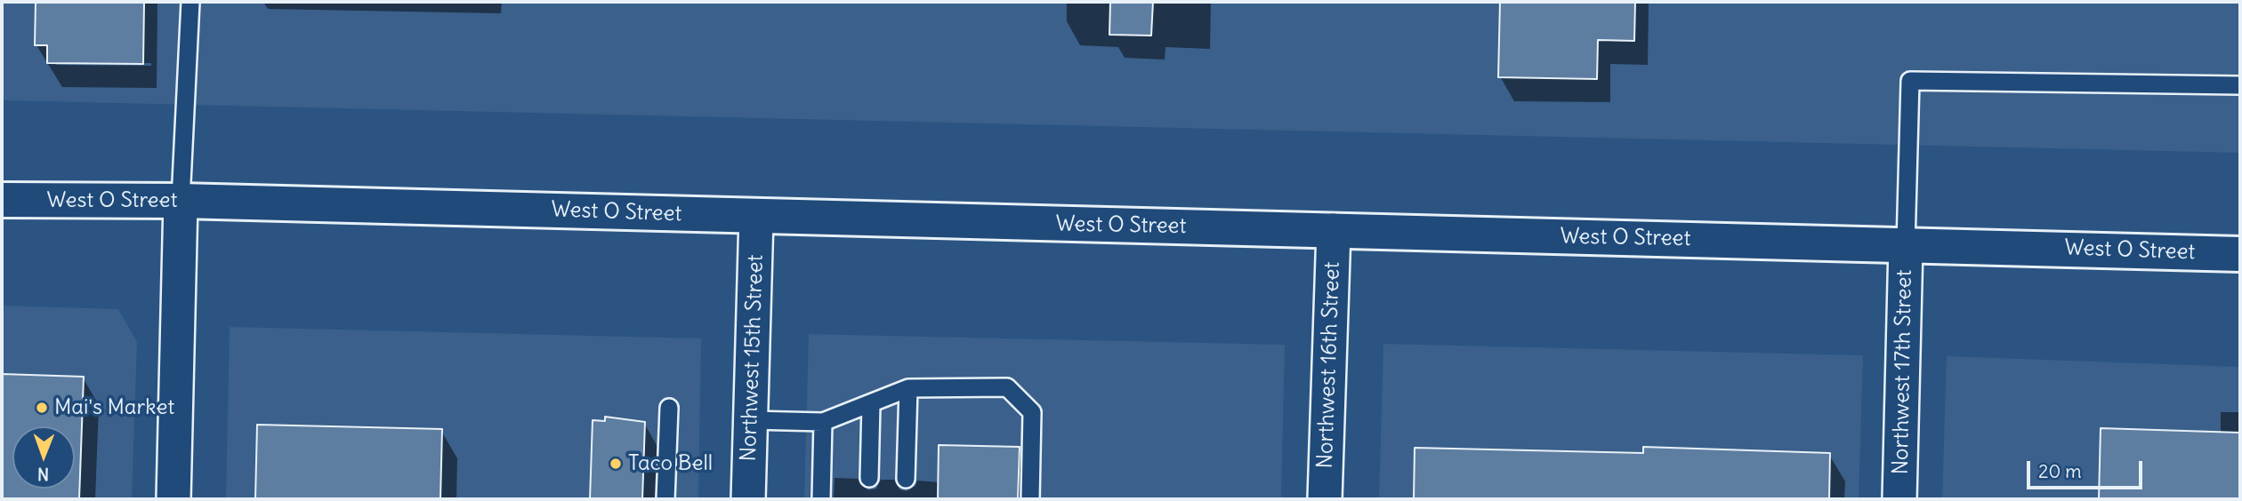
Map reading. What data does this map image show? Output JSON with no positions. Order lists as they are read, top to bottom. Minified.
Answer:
{"streets":{"main road":["West O Street"],"street":["Northwest 15th Street","Northwest 16th Street","Northwest 17th Street"]},"crossings":[["West O Street","Northwest 15th Street"],["West O Street","Northwest 16th Street"],["West O Street","Northwest 17th Street"]],"places":["Mai's Market","Taco Bell"],"scale_bar":"20 m","north":"bottom"}
